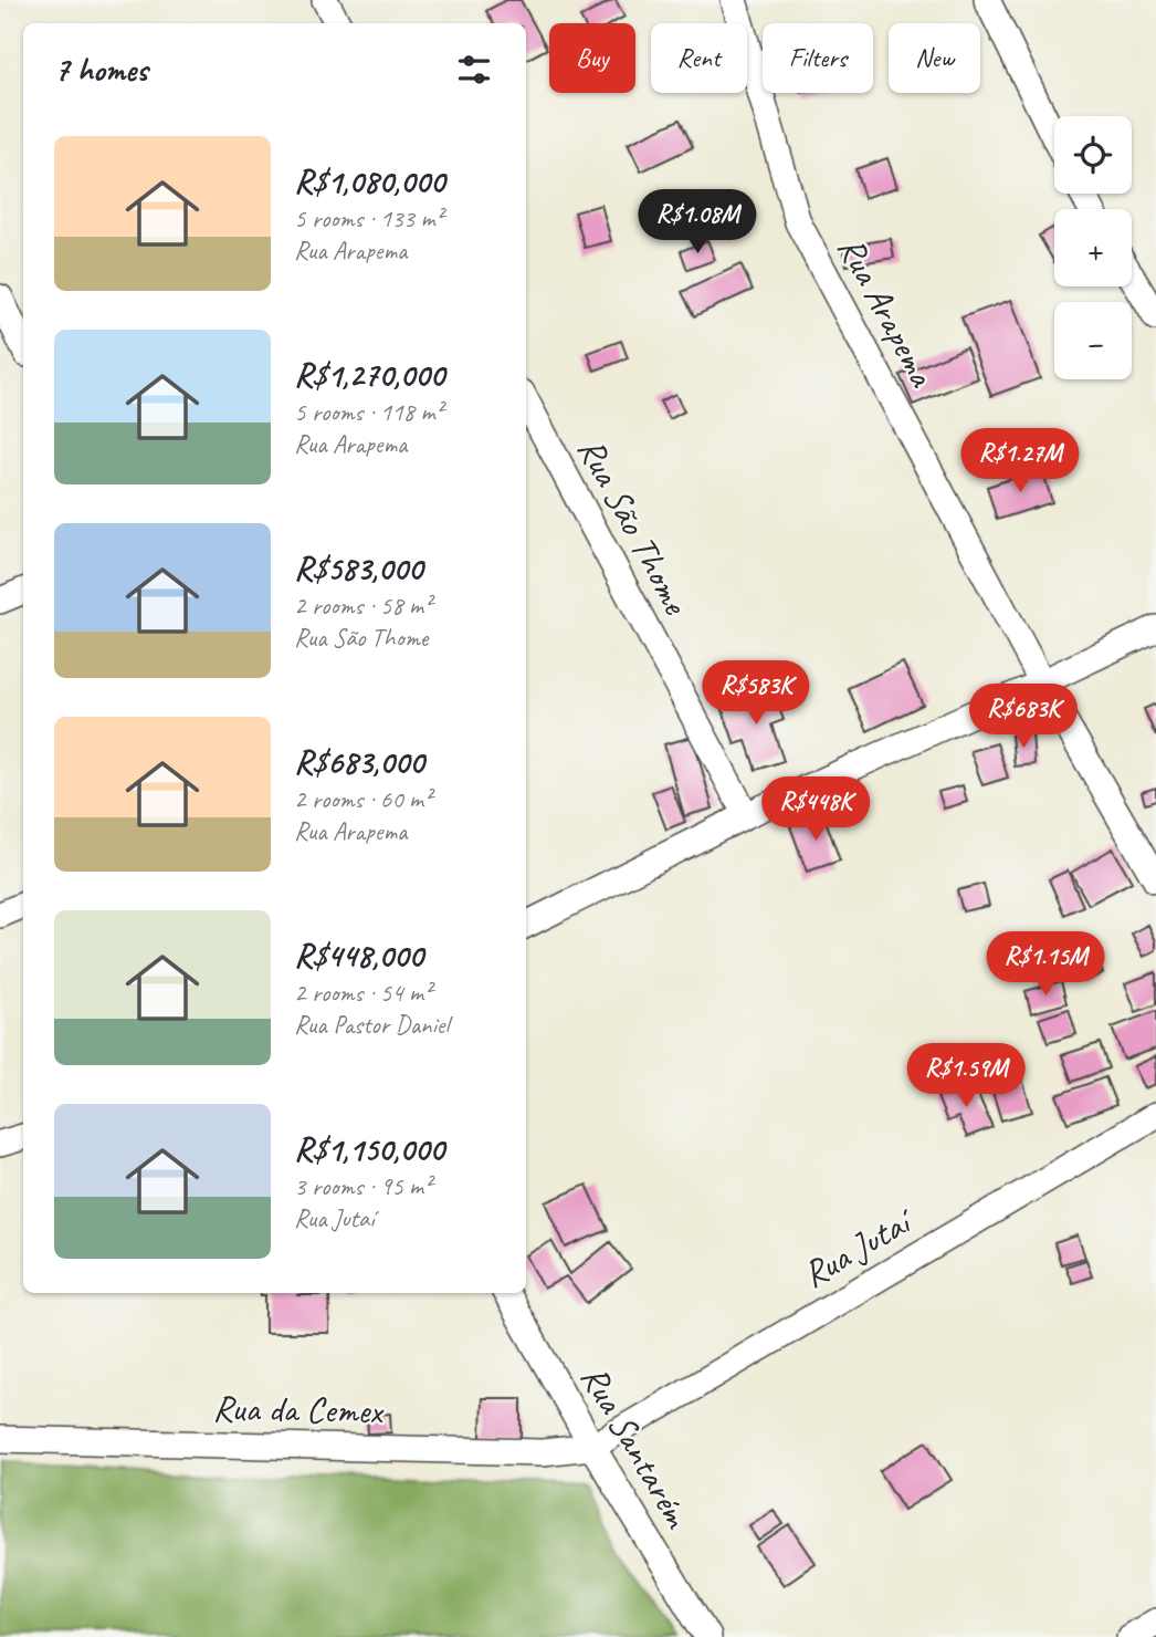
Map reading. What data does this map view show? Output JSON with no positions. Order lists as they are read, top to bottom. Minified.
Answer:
{"streets":{"street":["Rua Arapema","Rua São Thome","Rua Jutaí","Rua da Cemex","Rua Santarém"]},"crossings":[["Rua Jutaí","Rua da Cemex"],["Rua Jutaí","Rua Santarém"],["Rua da Cemex","Rua Santarém"]],"page":{"chip":["Buy","Rent","Filters","New"],"heading":"7 homes","map_buttons":["+","−"],"list":[{"name":"R$1,080,000","note":"5 rooms · 133 m² · Rua Arapema"},{"name":"R$1,270,000","note":"5 rooms · 118 m² · Rua Arapema"},{"name":"R$583,000","note":"2 rooms · 58 m² · Rua São Thome"},{"name":"R$683,000","note":"2 rooms · 60 m² · Rua Arapema"},{"name":"R$448,000","note":"2 rooms · 54 m² · Rua Pastor Daniel"},{"name":"R$1,150,000","note":"3 rooms · 95 m² · Rua Jutaí"}],"price":["R$1.08M","R$1.27M","R$583K","R$683K","R$448K","R$1.15M","R$1.59M"]}}
